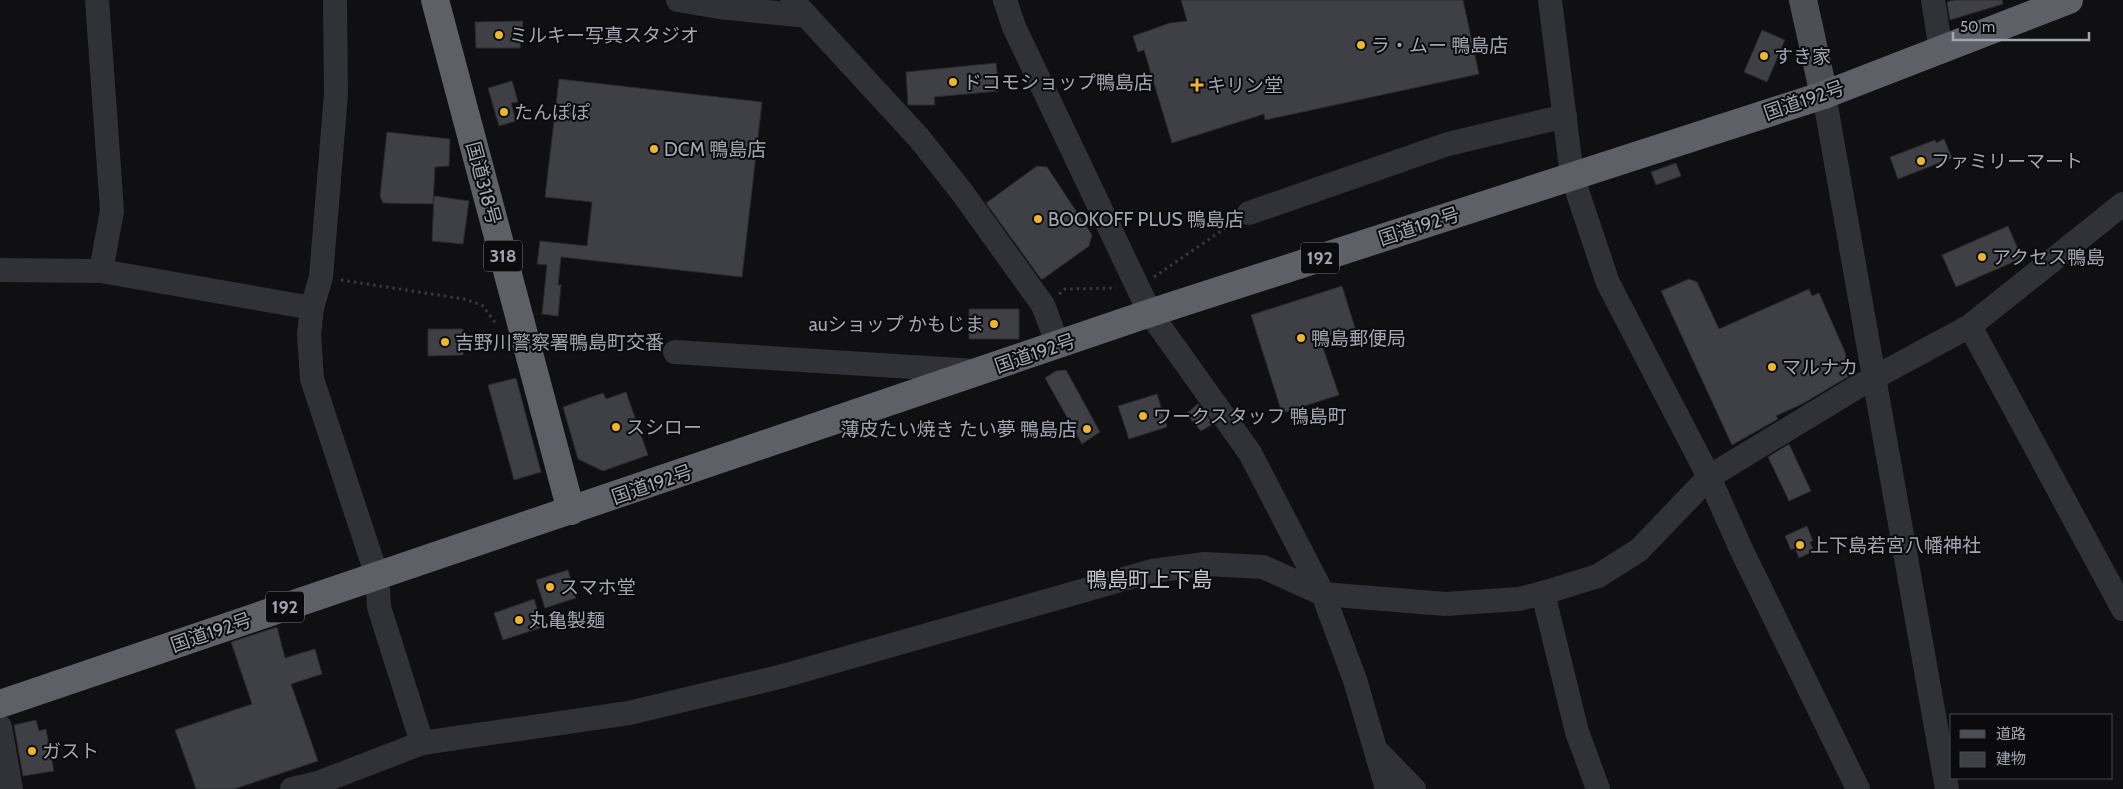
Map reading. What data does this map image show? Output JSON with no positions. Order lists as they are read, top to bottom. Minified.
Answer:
{"streets":{"highway":["国道192号","国道318号","318","192"]},"crossings":[["国道192号","国道318号"]],"districts":["鴨島町上下島"],"places":{"other":["ミルキー写真スタジオ","ラ・ムー 鴨島店","すき家","ドコモショップ鴨島店","たんぽぽ","DCM 鴨島店","ファミリーマート","BOOKOFF PLUS 鴨島店","アクセス鴨島","auショップ かもじま","鴨島郵便局","吉野川警察署鴨島町交番","マルナカ","ワークスタッフ 鴨島町","スシロー","薄皮たい焼き たい夢 鴨島店","上下島若宮八幡神社","スマホ堂","丸亀製麺","ガスト"],"health":["キリン堂"]},"legend":["道路","建物"],"scale_bar":"50 m"}
